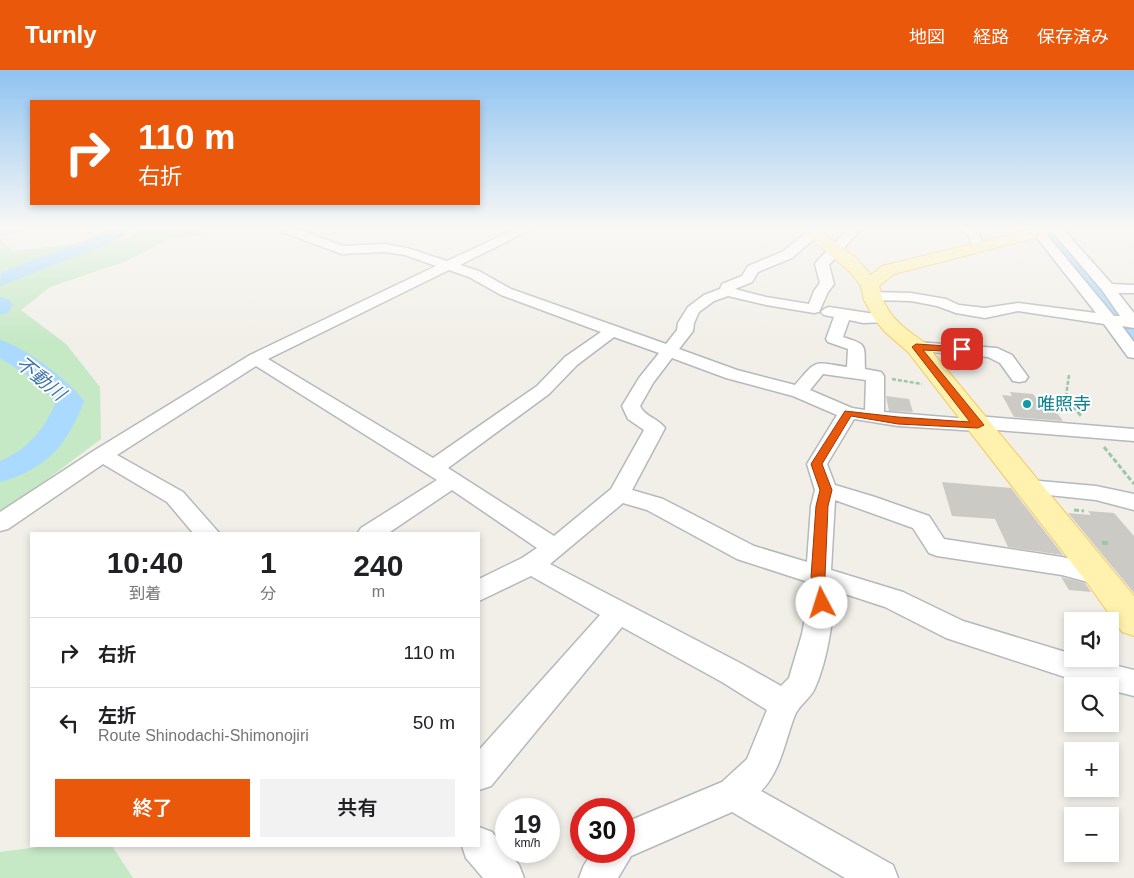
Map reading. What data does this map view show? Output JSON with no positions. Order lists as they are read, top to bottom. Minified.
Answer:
{"water":["不動川"],"places":["唯照寺"],"page":{"header":"Turnly","nav":["地図","経路","保存済み"],"turn":["110 m","右折"],"eta":["10:40","到着","1","分","240","m"],"map_buttons":["+","−"],"list":[{"name":"右折","value":"110 m"},{"name":"左折","note":"Route Shinodachi-Shimonojiri","value":"50 m"}],"buttons":["終了","共有"],"speed":"19 km/h","limit":"30"}}
